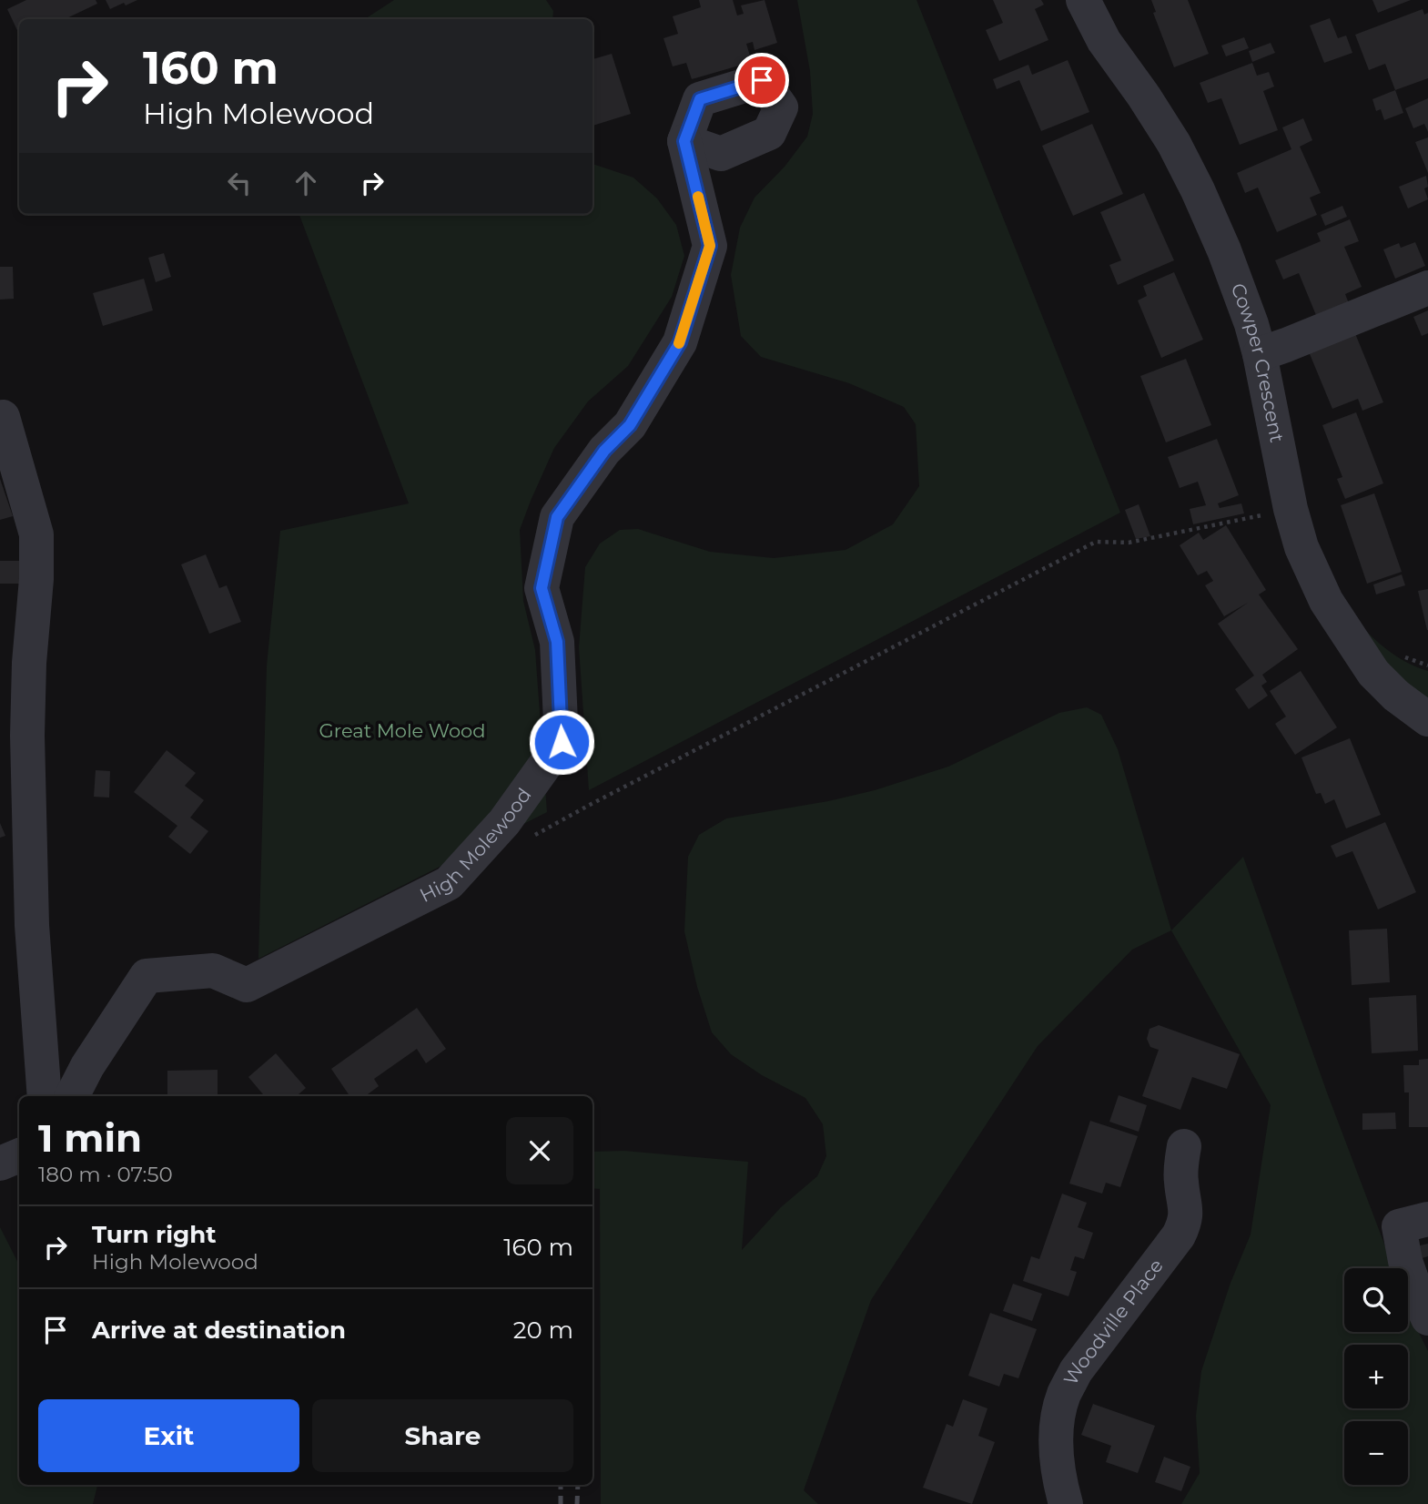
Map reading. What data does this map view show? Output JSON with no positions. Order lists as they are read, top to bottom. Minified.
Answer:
{"streets":{"street":["Cowper Crescent","High Molewood","Woodville Place"]},"parks":["Great Mole Wood"],"page":{"turn":["160 m","High Molewood"],"heading":["1 min","180 m · 07:50"],"list":[{"name":"Turn right","note":"High Molewood","value":"160 m"},{"name":"Arrive at destination","value":"20 m"}],"map_buttons":["+","−"],"buttons":["Exit","Share"]}}
